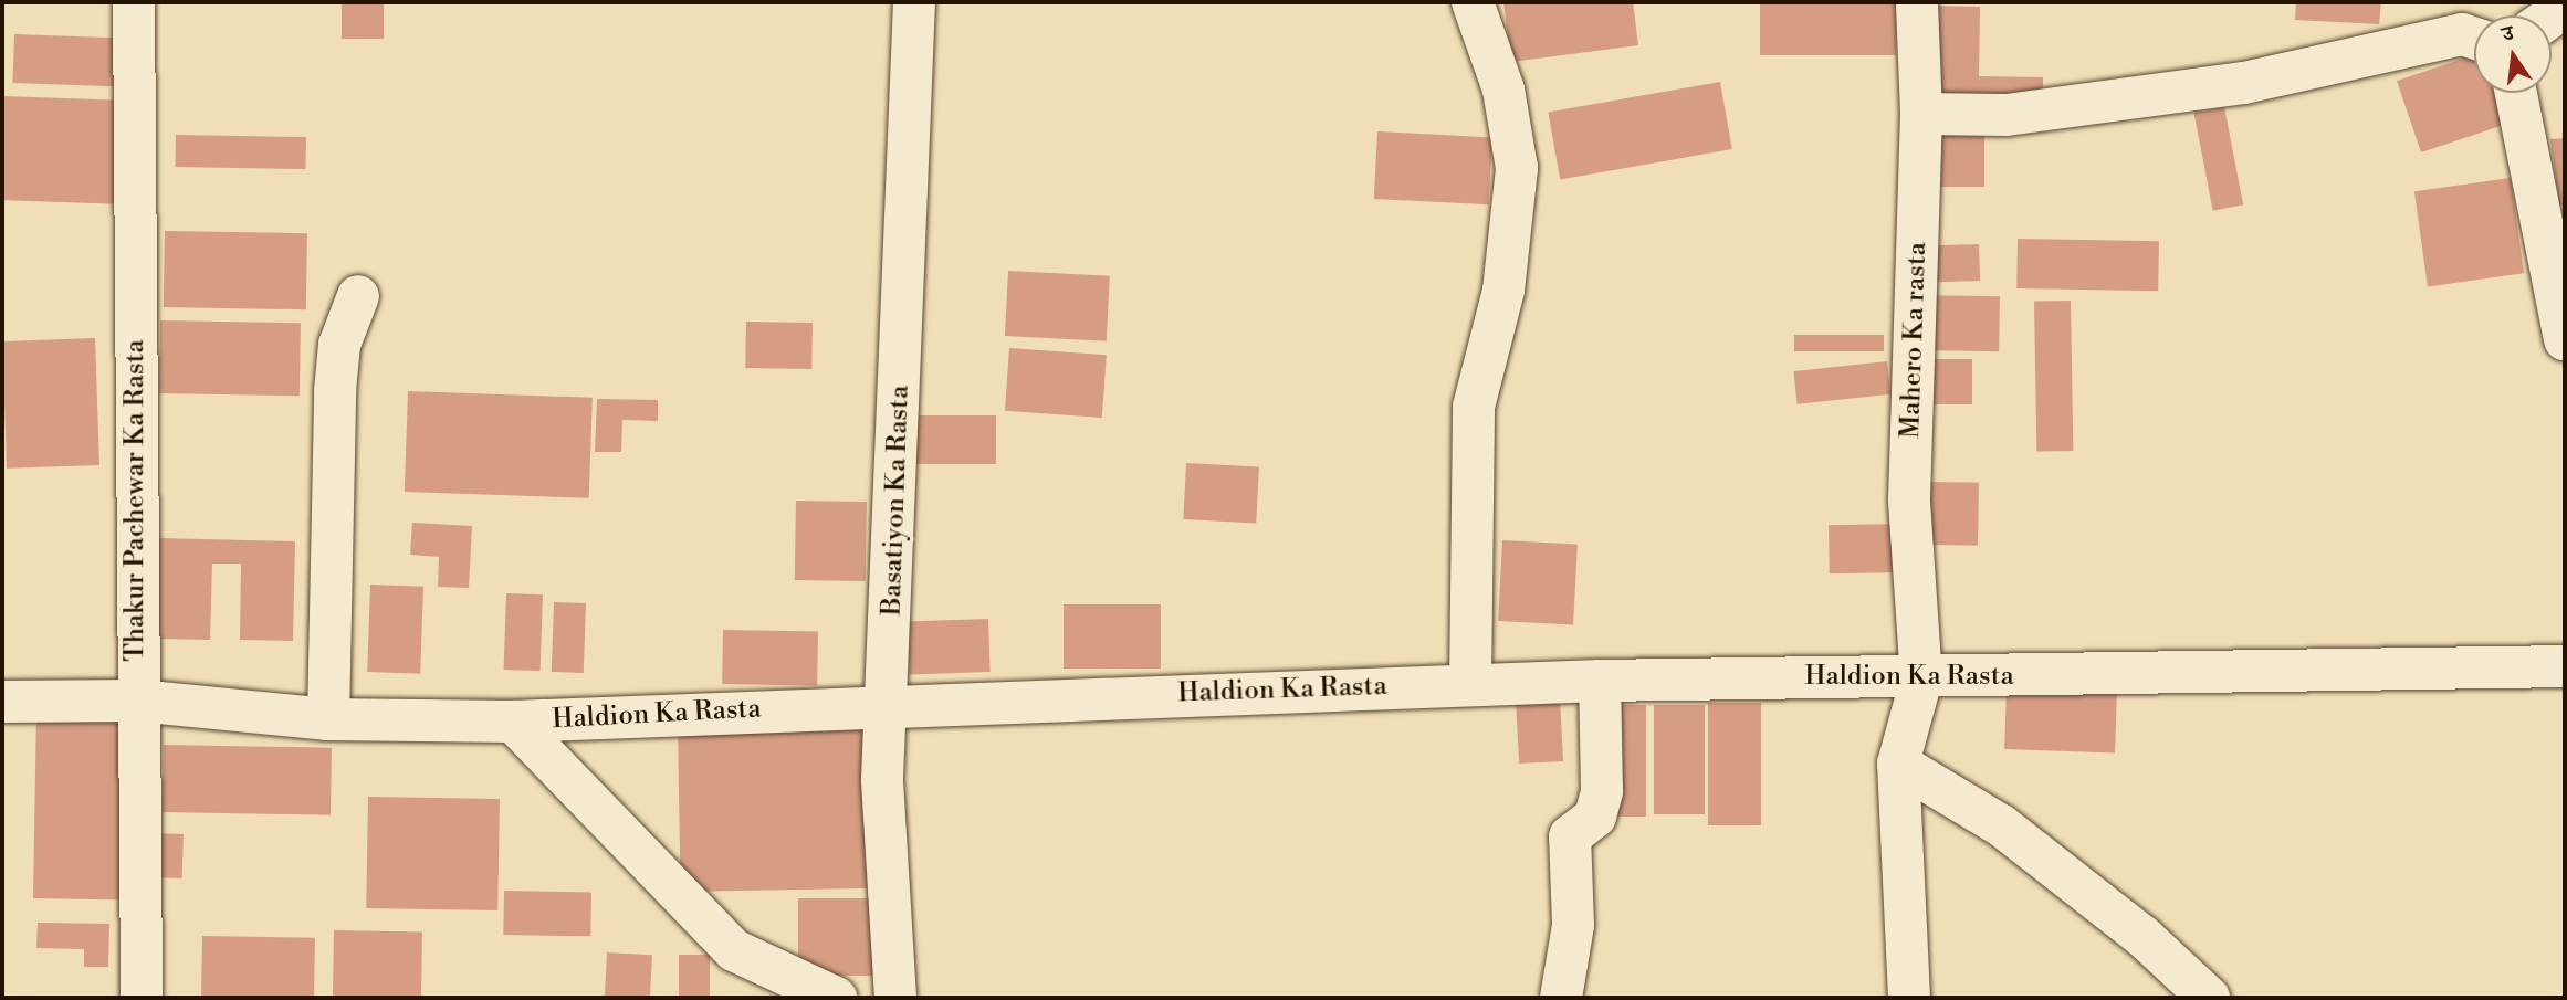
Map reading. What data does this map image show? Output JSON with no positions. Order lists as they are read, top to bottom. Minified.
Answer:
{"streets":{"street":["Mahero Ka rasta","Thakur Pachewar Ka Rasta","Basatiyon Ka Rasta","Haldion Ka Rasta"]},"crossings":[["Mahero Ka rasta","Haldion Ka Rasta"],["Thakur Pachewar Ka Rasta","Haldion Ka Rasta"],["Basatiyon Ka Rasta","Haldion Ka Rasta"]],"north":"top"}
